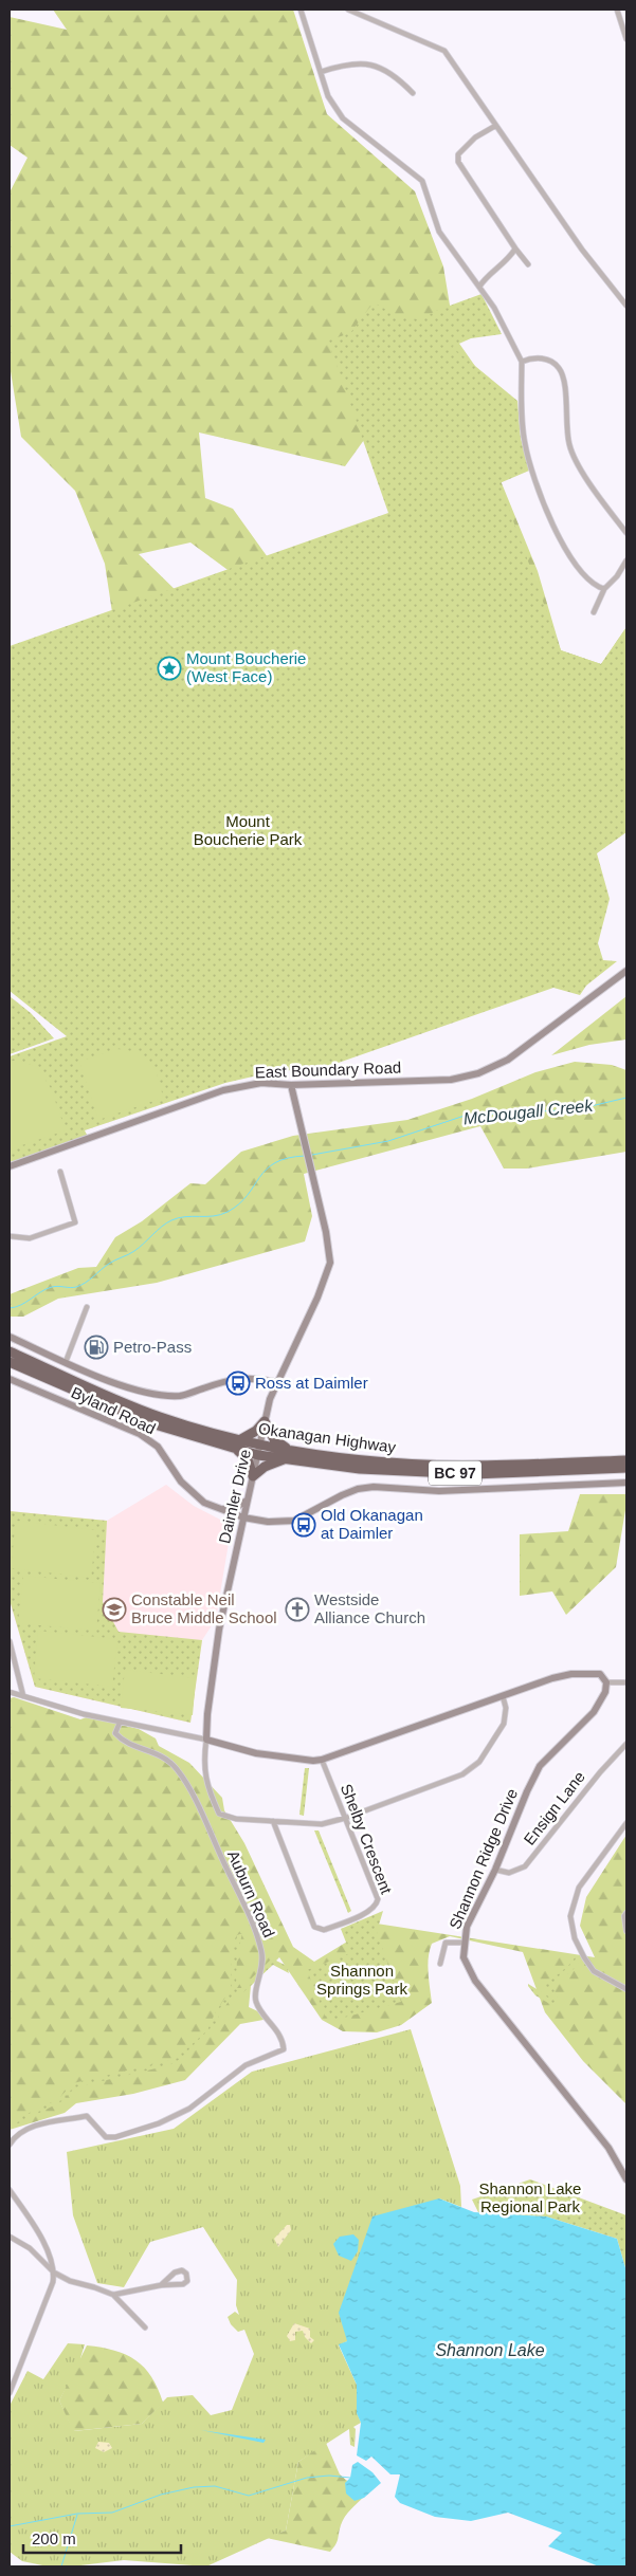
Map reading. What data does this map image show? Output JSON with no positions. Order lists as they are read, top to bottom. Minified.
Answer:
{"streets":{"highway":["Okanagan Highway","BC 97"],"street":["East Boundary Road","Byland Road","Daimler Drive","Ensign Lane","Shelby Crescent","Shannon Ridge Drive","Auburn Road"]},"crossings":[["East Boundary Road","Daimler Drive"],["Byland Road","Daimler Drive"],["Okanagan Highway","Daimler Drive"],["Daimler Drive","Shelby Crescent"],["Ensign Lane","Shannon Ridge Drive"]],"water":["McDougall Creek","Shannon Lake"],"parks":["Mount Boucherie Park","Shannon Springs Park","Shannon Lake Regional Park"],"places":{"place":["Mount Boucherie (West Face)"],"fuel station":["Petro-Pass"],"bus stop":["Ross at Daimler","Old Okanagan at Daimler"],"school or university":["Constable Neil Bruce Middle School"],"church":["Westside Alliance Church"]},"scale_bar":"200 m"}
